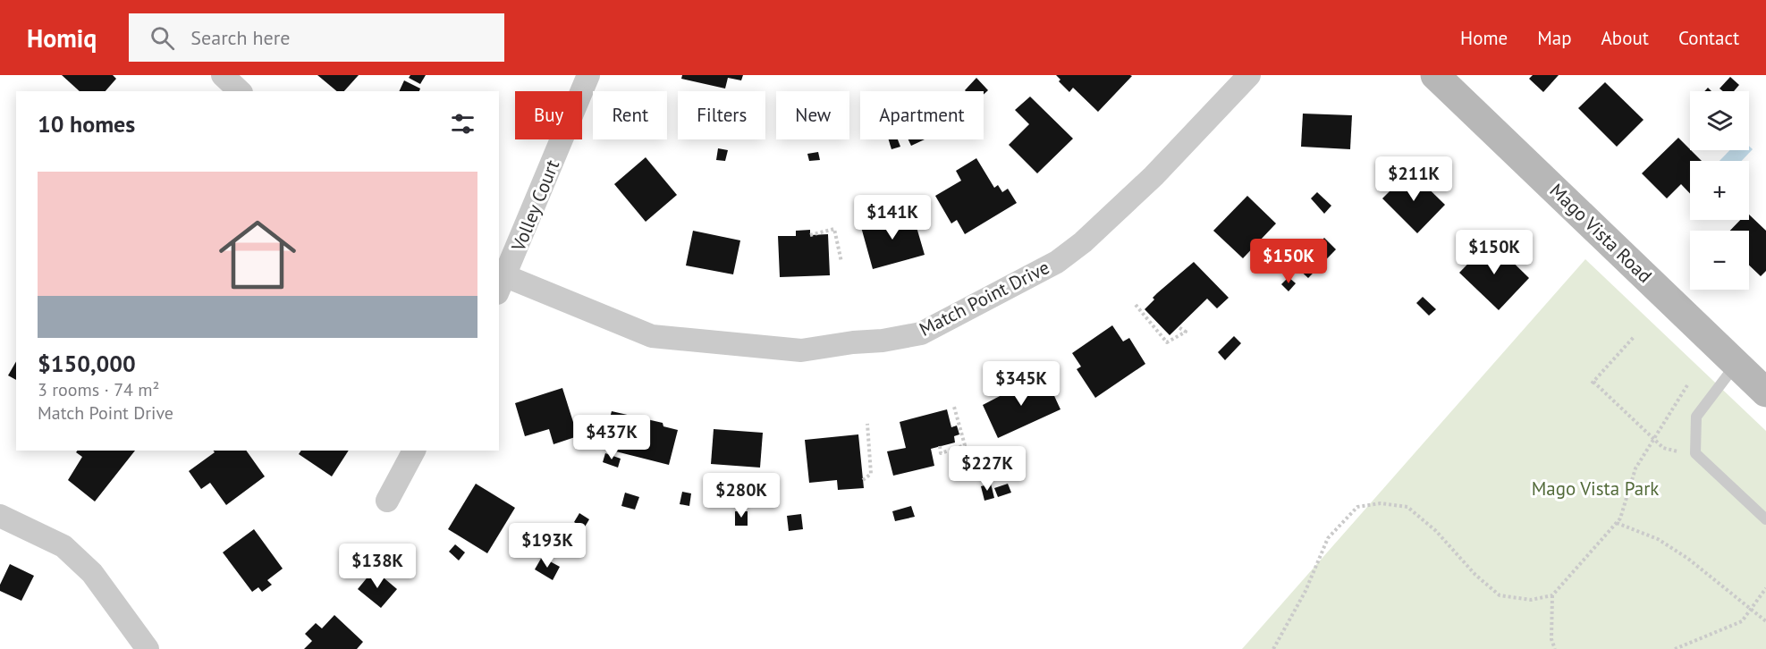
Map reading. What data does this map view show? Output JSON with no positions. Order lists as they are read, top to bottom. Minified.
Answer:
{"streets":{"street":["Volley Court","Mago Vista Road","Match Point Drive"]},"crossings":[["Volley Court","Match Point Drive"]],"parks":["Mago Vista Park"],"page":{"header":"Homiq","search":"Search here","nav":["Home","Map","About","Contact"],"map_buttons":["+","−"],"chip":["Buy","Rent","Filters","New","Apartment"],"heading":"10 homes","list":[{"name":"$150,000","note":"3 rooms · 74 m² · Match Point Drive"}],"price":["$211K","$141K","$150K","$150K","$345K","$437K","$227K","$280K","$193K","$138K"]}}
